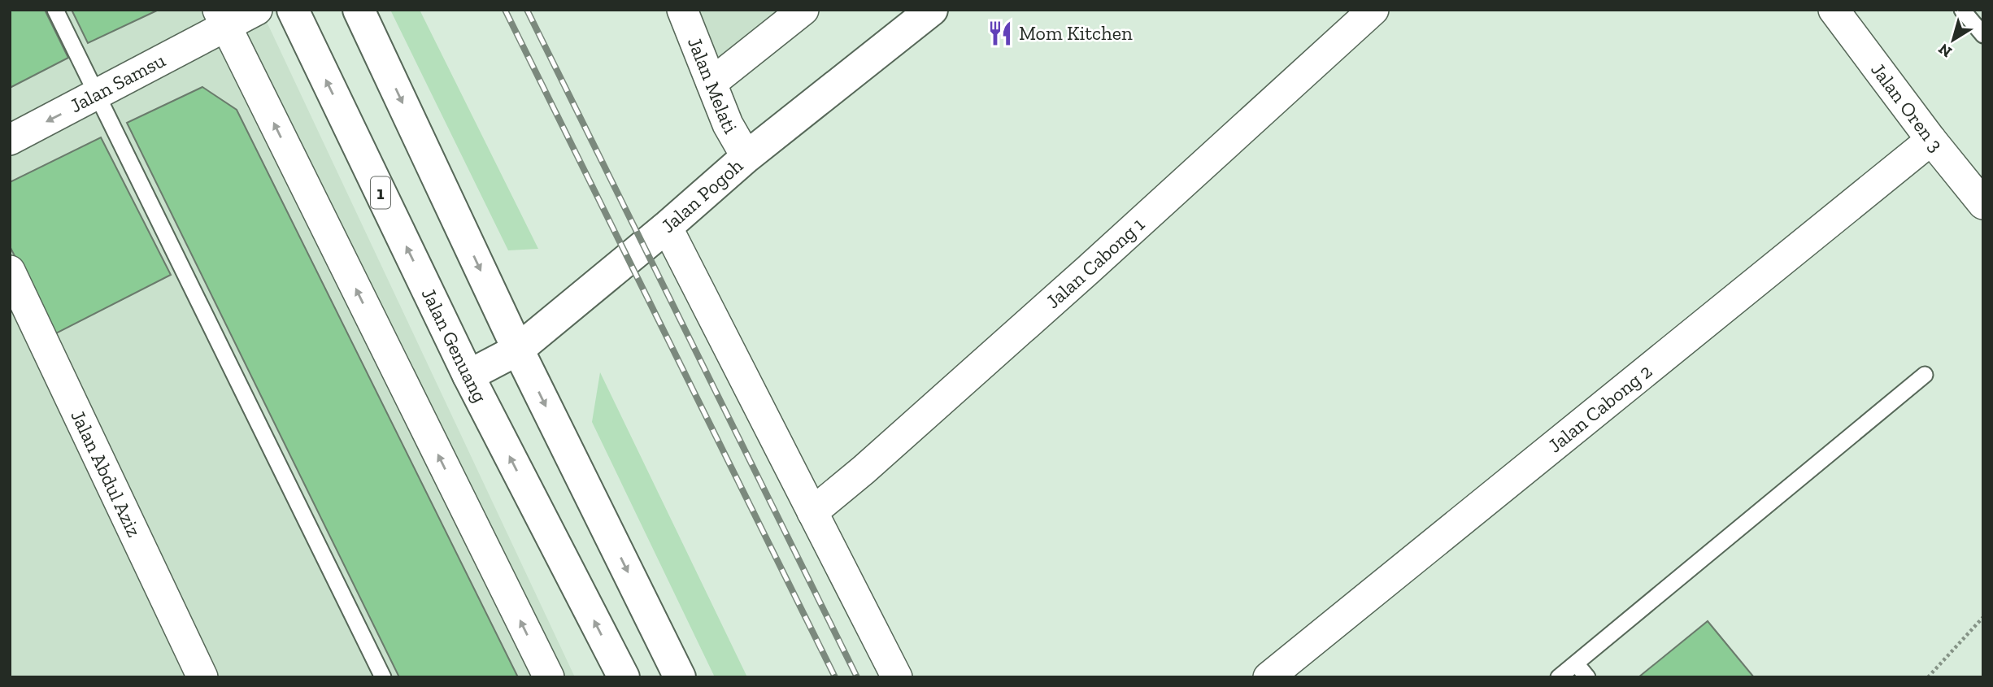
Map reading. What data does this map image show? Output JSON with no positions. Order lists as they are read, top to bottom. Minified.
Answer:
{"streets":{"main road":["1","Jalan Pogoh","Jalan Genuang"],"street":["Jalan Samsu","Jalan Melati","Jalan Oren 3","Jalan Cabong 1","Jalan Cabong 2","Jalan Abdul Aziz"]},"crossings":[["Jalan Melati","Jalan Pogoh"],["Jalan Oren 3","Jalan Cabong 2"],["Jalan Pogoh","Jalan Genuang"]],"places":{"restaurant":["Mom Kitchen"]},"north":"bottom left"}
